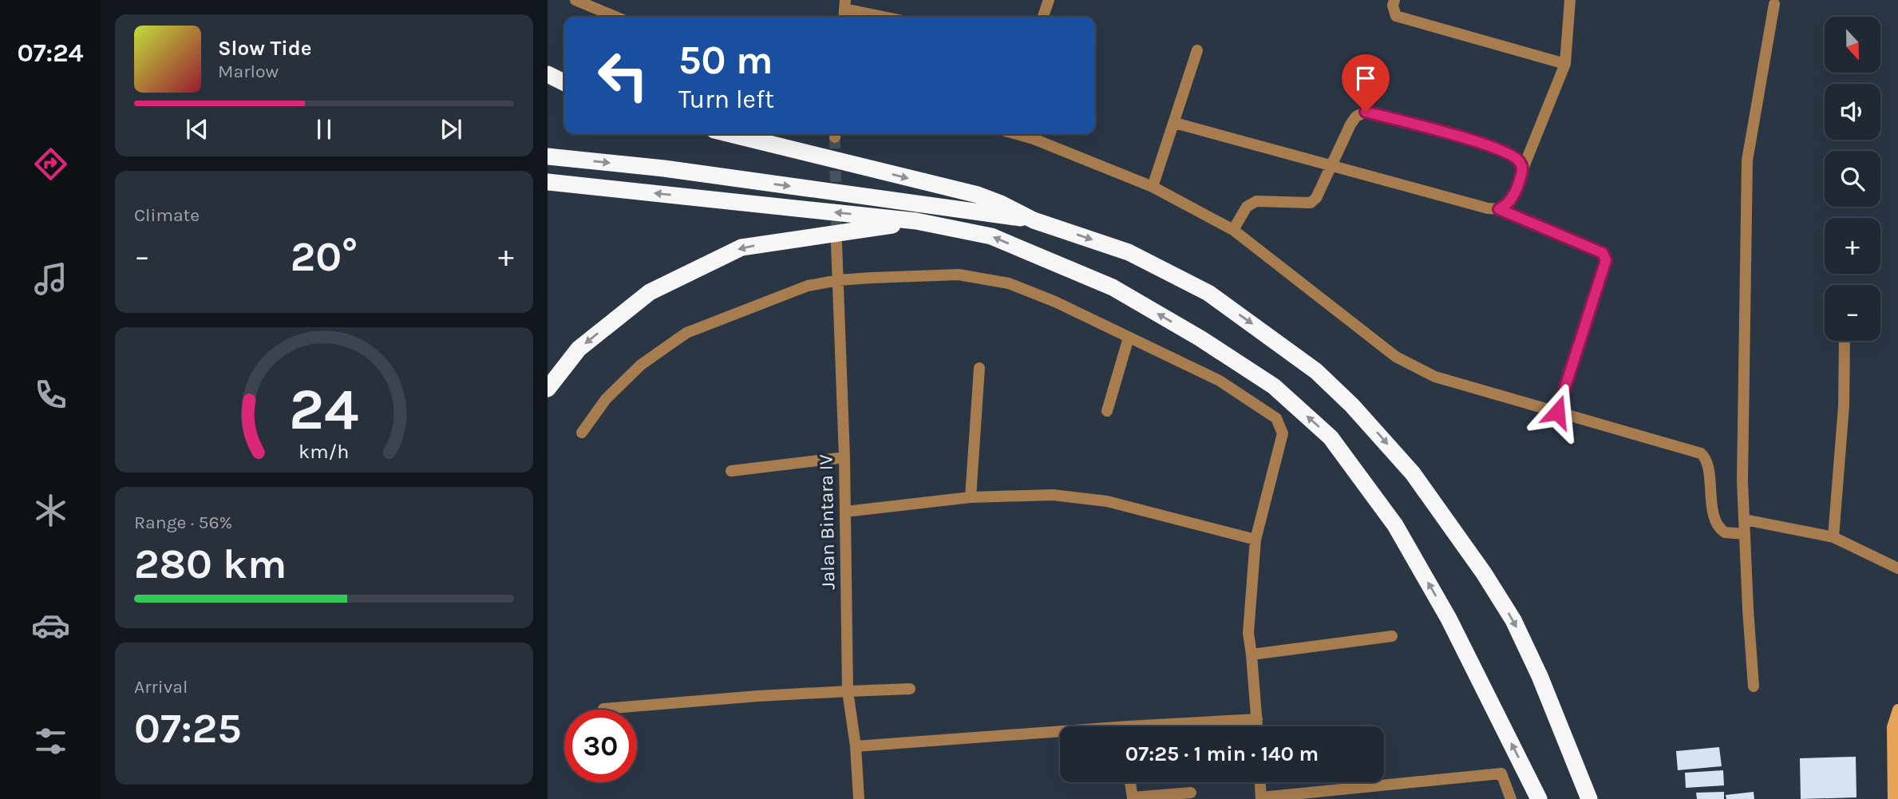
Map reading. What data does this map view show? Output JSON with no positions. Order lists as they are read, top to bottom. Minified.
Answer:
{"streets":{"street":["Jalan Bintara IV"]},"north":"bottom","page":{"tabs":"07:24","map_buttons":["+","−"],"turn":["50 m","Turn left"],"song":["Slow Tide","Marlow"],"tile":["Climate",["Range · 56%","280 km"],["Arrival","07:25"]],"heat":["−","20°","+"],"limit":"30","trip":"07:25 · 1 min · 140 m","gauge":["24","km/h"]}}
